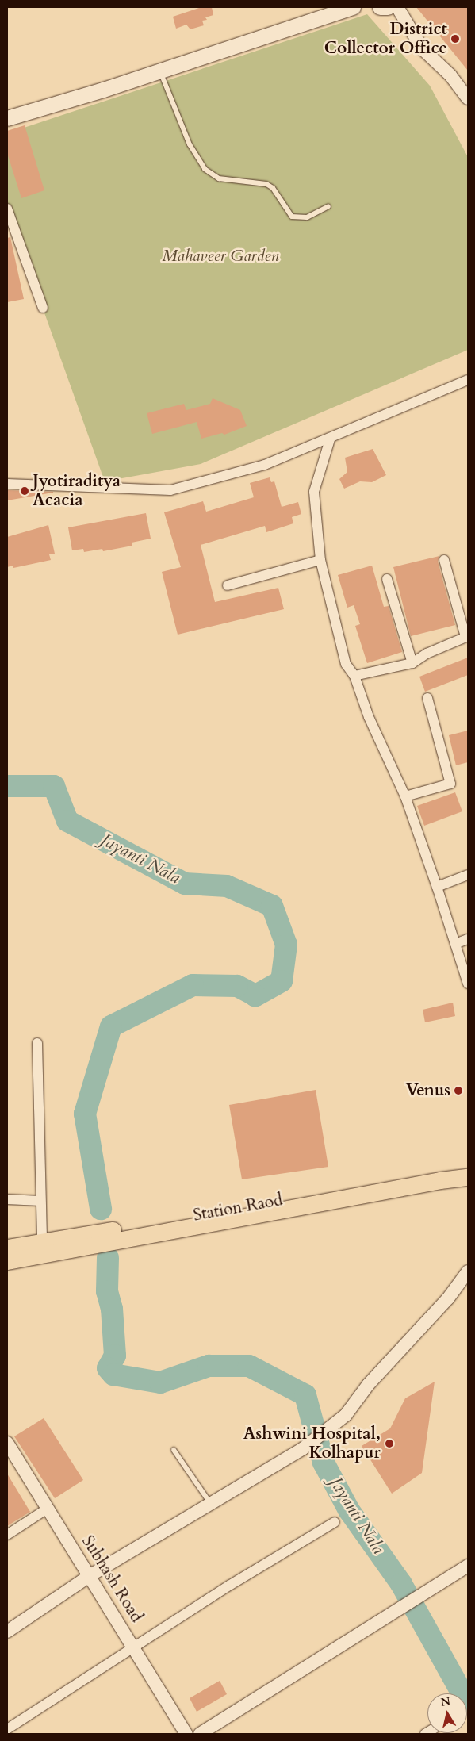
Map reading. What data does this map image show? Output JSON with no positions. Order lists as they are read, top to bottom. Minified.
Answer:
{"streets":{"highway":["Station Raod"],"street":["Subhash Road"]},"water":["Jayanti Nala"],"parks":["Mahaveer Garden"],"places":["District Collector Office","Jyotiraditya Acacia","Venus","Ashwini Hospital, Kolhapur"],"north":"top"}
